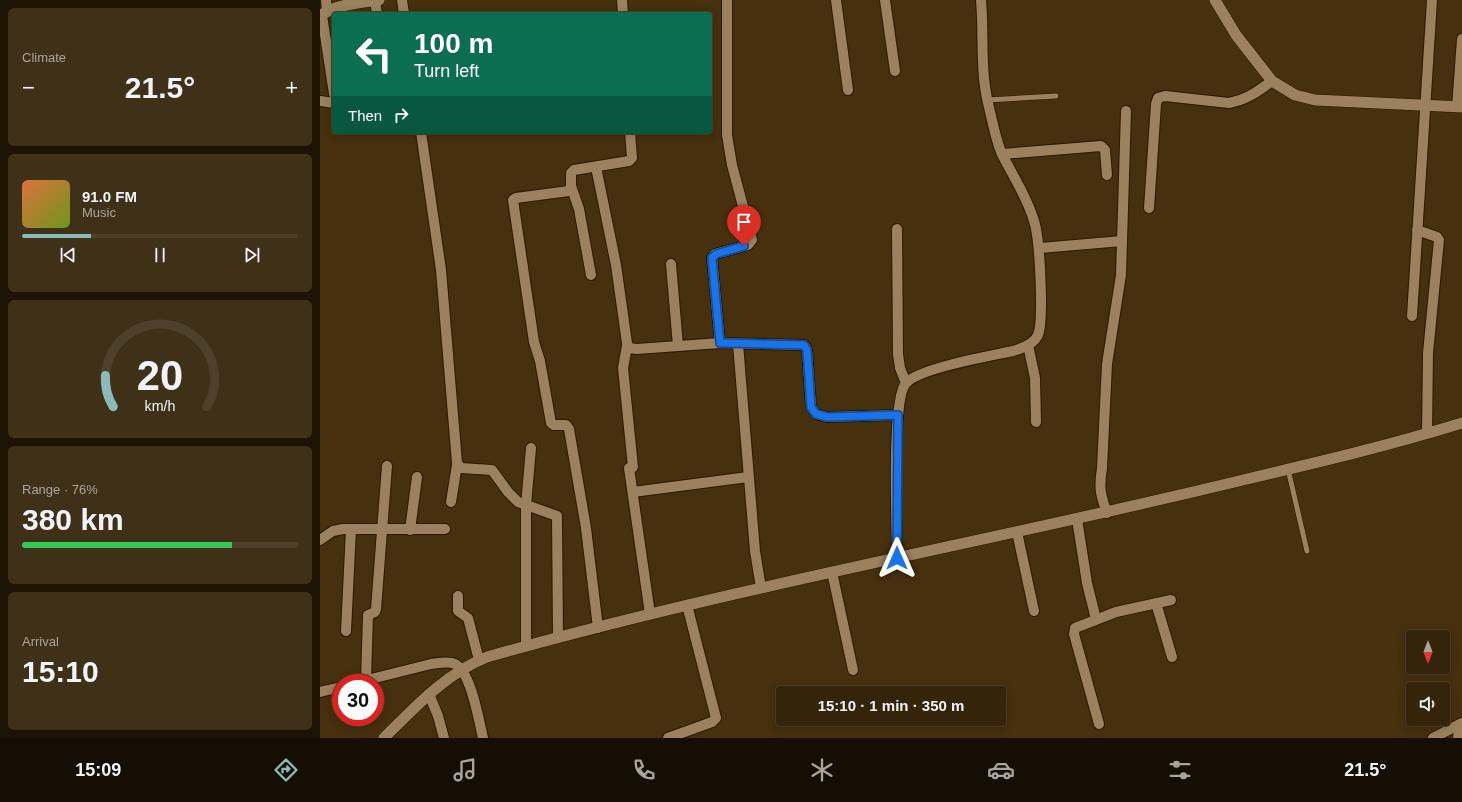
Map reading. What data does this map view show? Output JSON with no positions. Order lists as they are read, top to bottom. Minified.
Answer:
{"north":"bottom","page":{"tile":["Climate",["Range · 76%","380 km"],["Arrival","15:10"]],"turn":["100 m","Turn left"],"heat":["−","21.5°","+"],"then":"Then","song":["91.0 FM","Music"],"limit":"30","trip":"15:10 · 1 min · 350 m","tabs":["15:09","21.5°"],"gauge":["20","km/h"]}}
